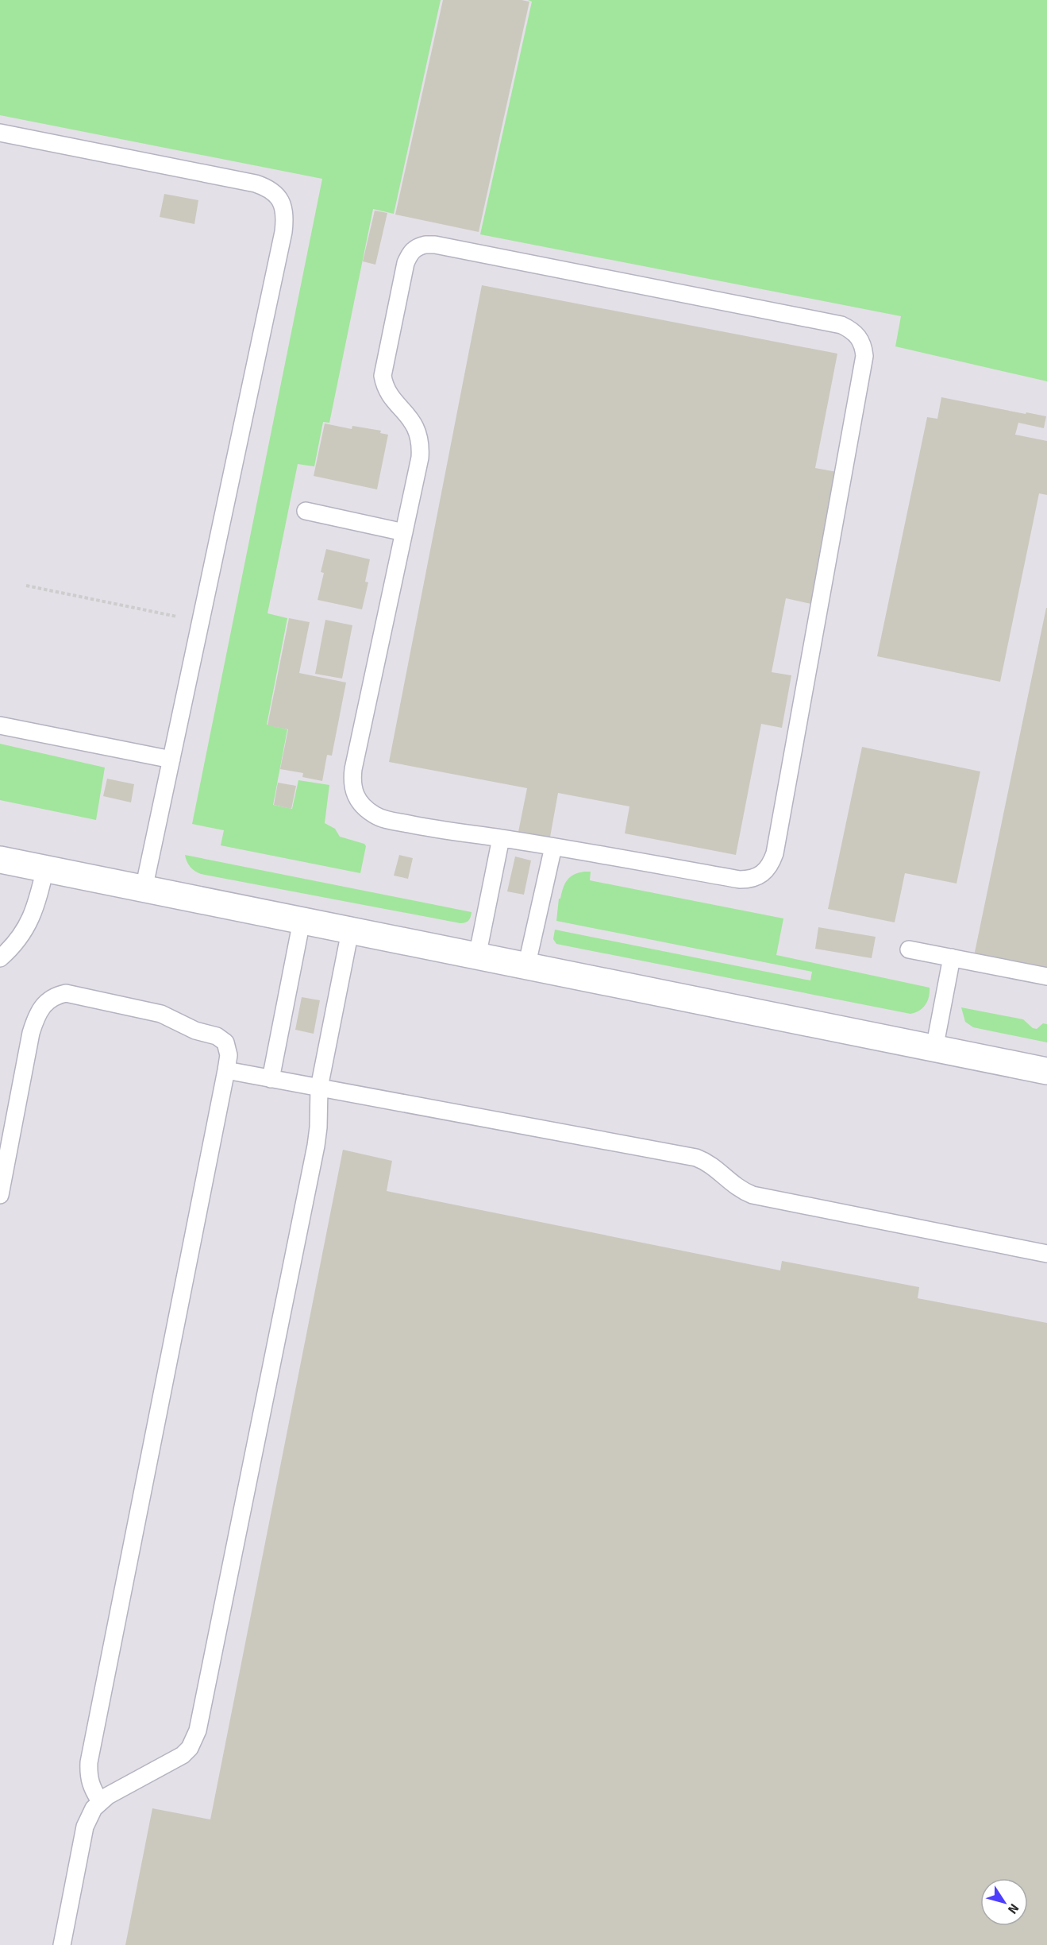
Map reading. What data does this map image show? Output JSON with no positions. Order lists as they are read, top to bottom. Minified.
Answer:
{"north":"bottom right"}
